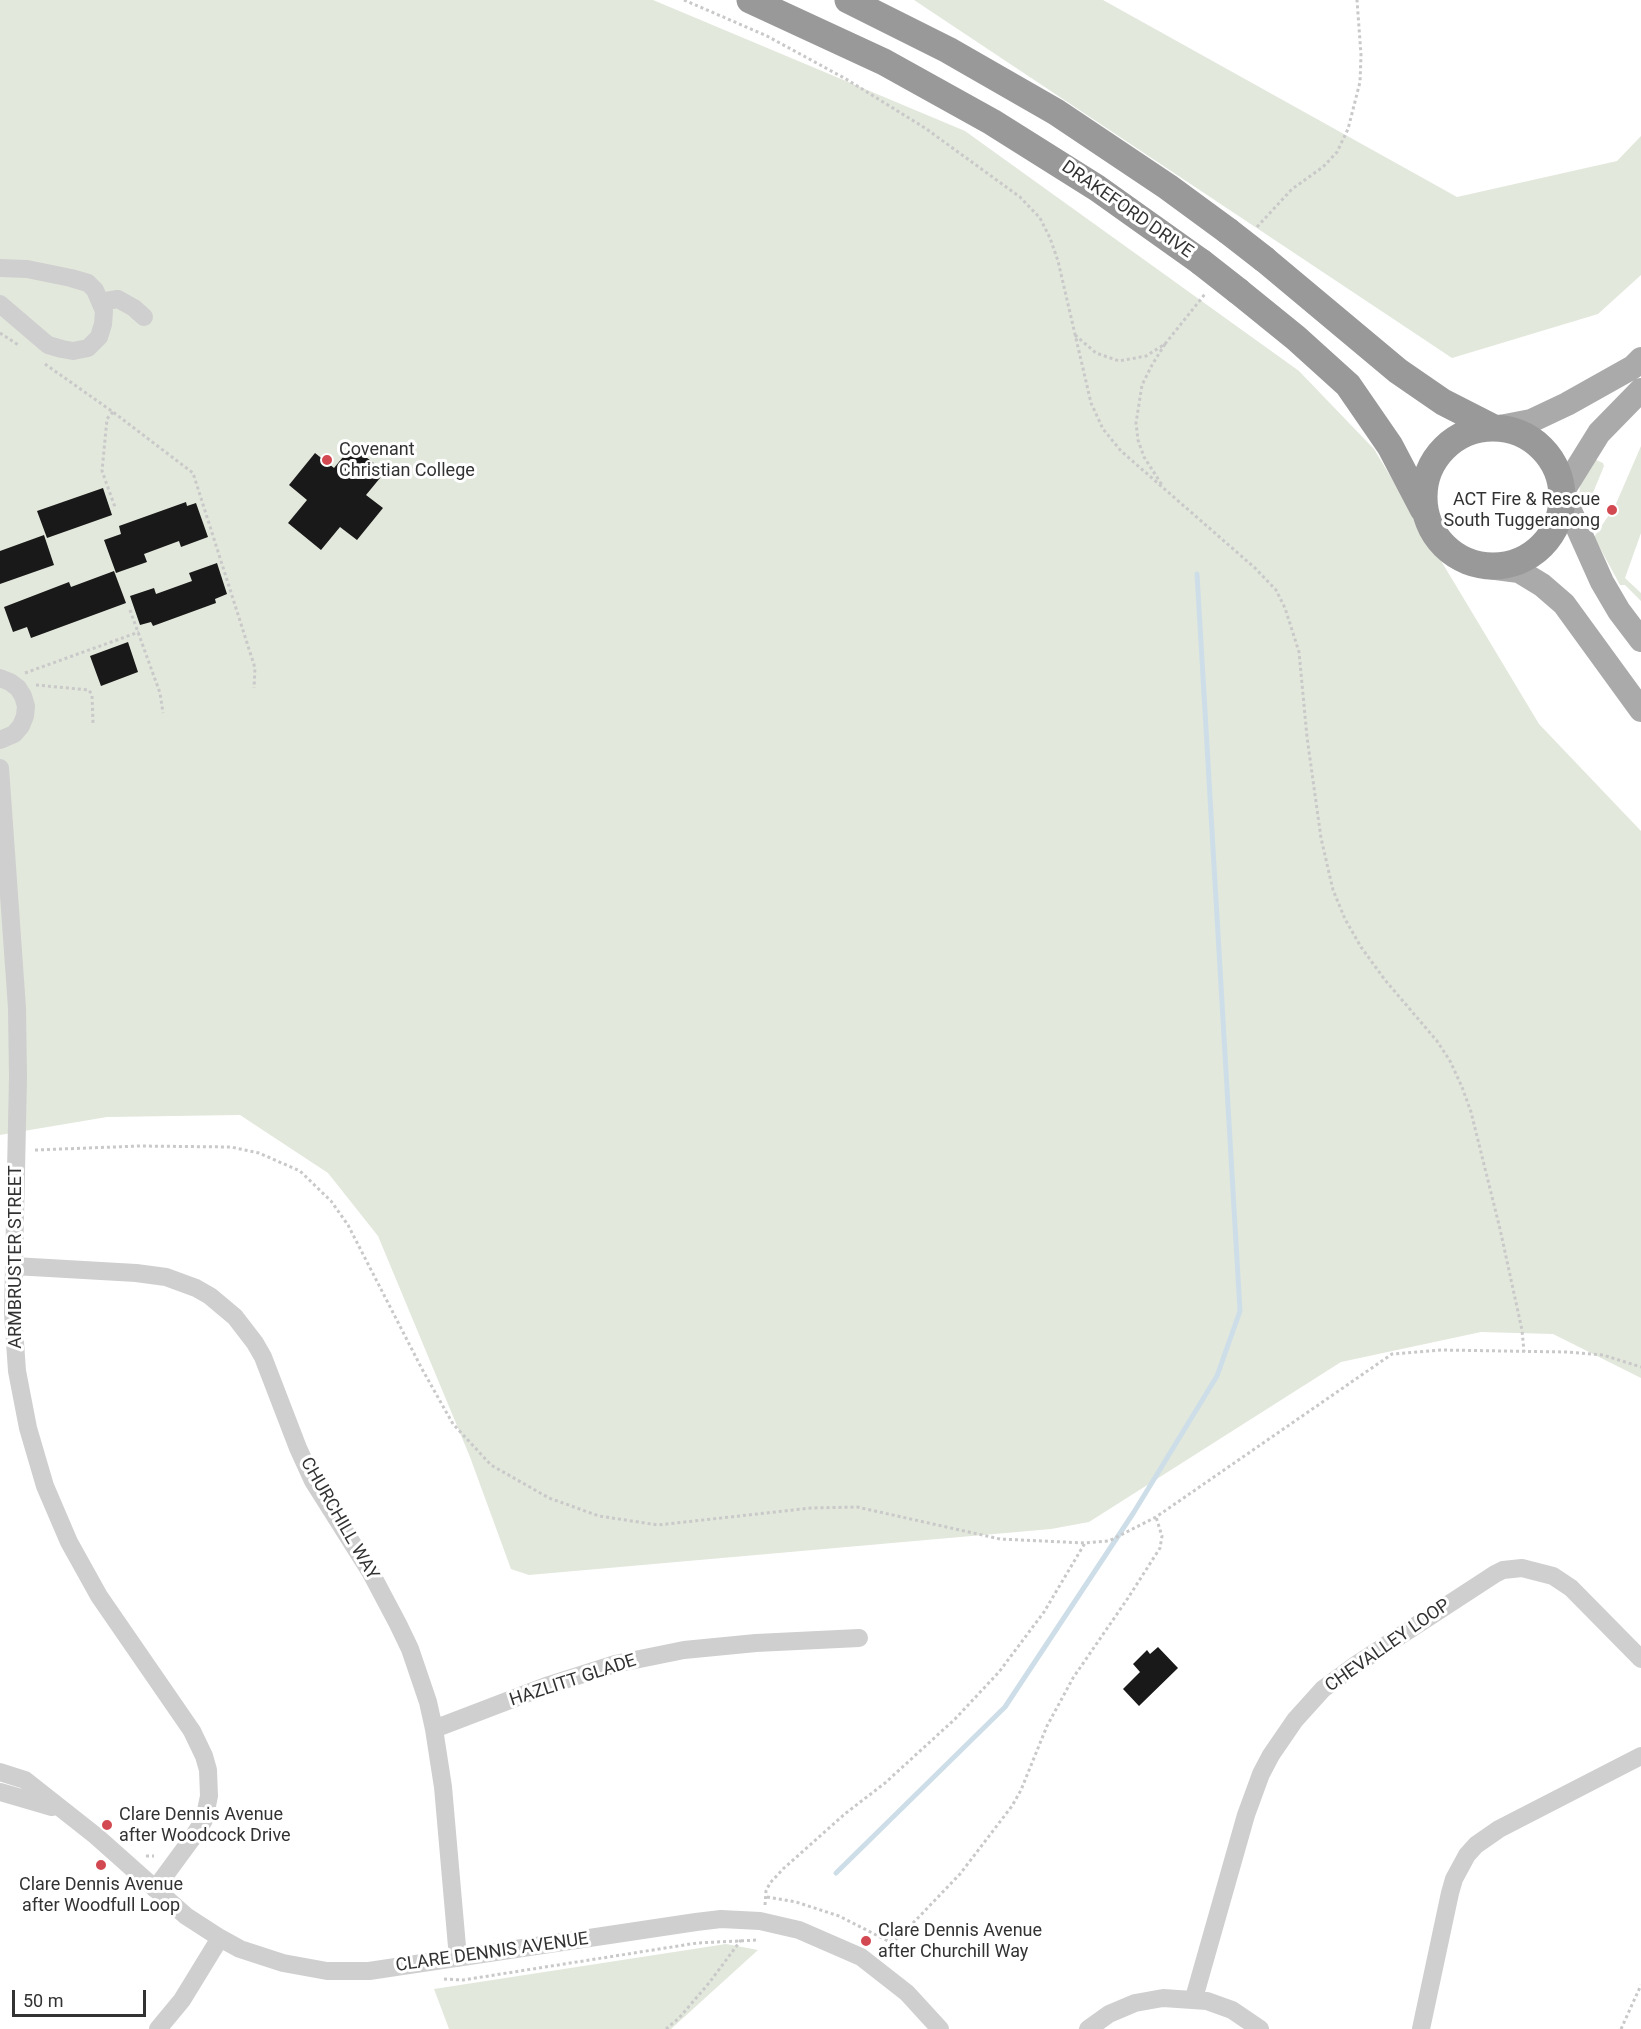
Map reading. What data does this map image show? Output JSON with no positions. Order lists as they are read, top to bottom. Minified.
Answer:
{"streets":{"highway":["DRAKEFORD DRIVE"],"street":["ARMBRUSTER STREET","CHURCHILL WAY","CHEVALLEY LOOP","HAZLITT GLADE","CLARE DENNIS AVENUE"]},"crossings":[["ARMBRUSTER STREET","CHURCHILL WAY"],["ARMBRUSTER STREET","CLARE DENNIS AVENUE"],["CHURCHILL WAY","HAZLITT GLADE"],["CHURCHILL WAY","CLARE DENNIS AVENUE"]],"places":["Covenant Christian College","ACT Fire & Rescue South Tuggeranong","Clare Dennis Avenue after Woodcock Drive","Clare Dennis Avenue after Woodfull Loop","Clare Dennis Avenue after Churchill Way"],"scale_bar":"50 m"}
